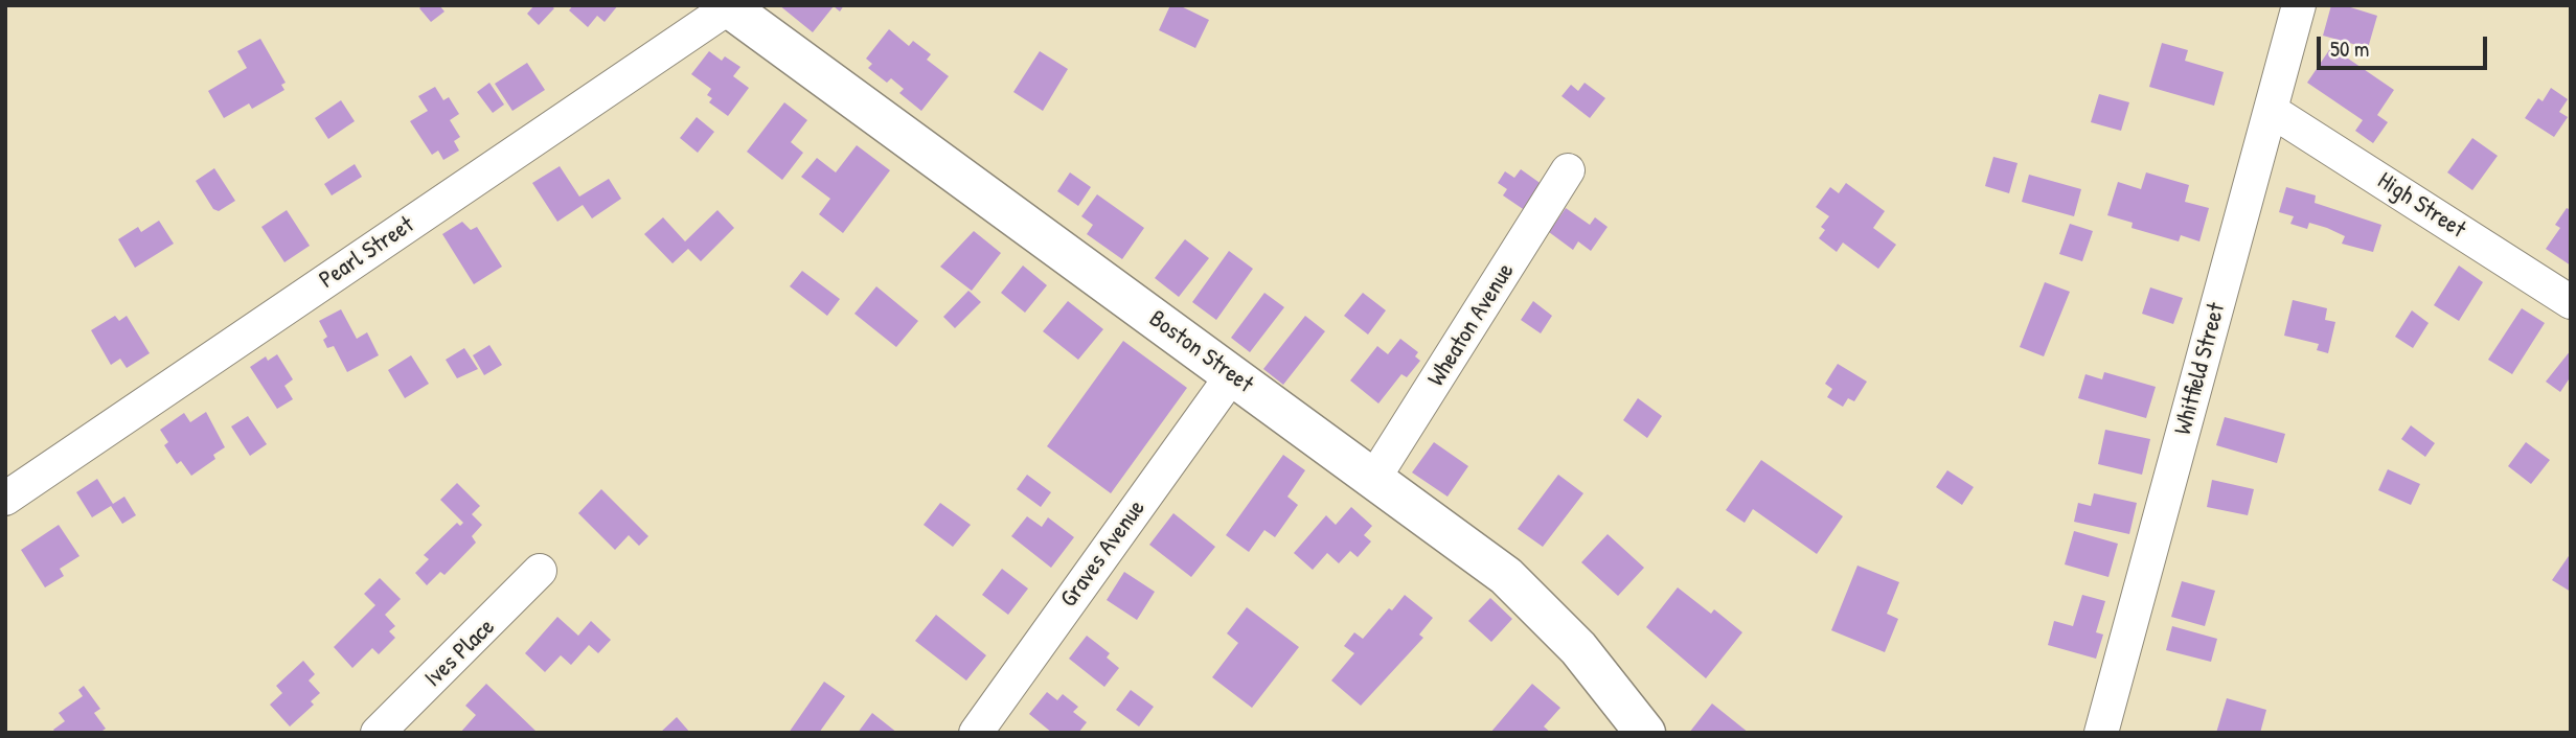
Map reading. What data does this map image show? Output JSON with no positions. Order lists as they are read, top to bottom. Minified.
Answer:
{"streets":{"main road":["Boston Street"],"street":["High Street","Pearl Street","Wheaton Avenue","Whitfield Street","Graves Avenue","Ives Place"]},"crossings":[["High Street","Whitfield Street"],["Pearl Street","Boston Street"],["Wheaton Avenue","Boston Street"],["Boston Street","Graves Avenue"]],"scale_bar":"50 m"}
